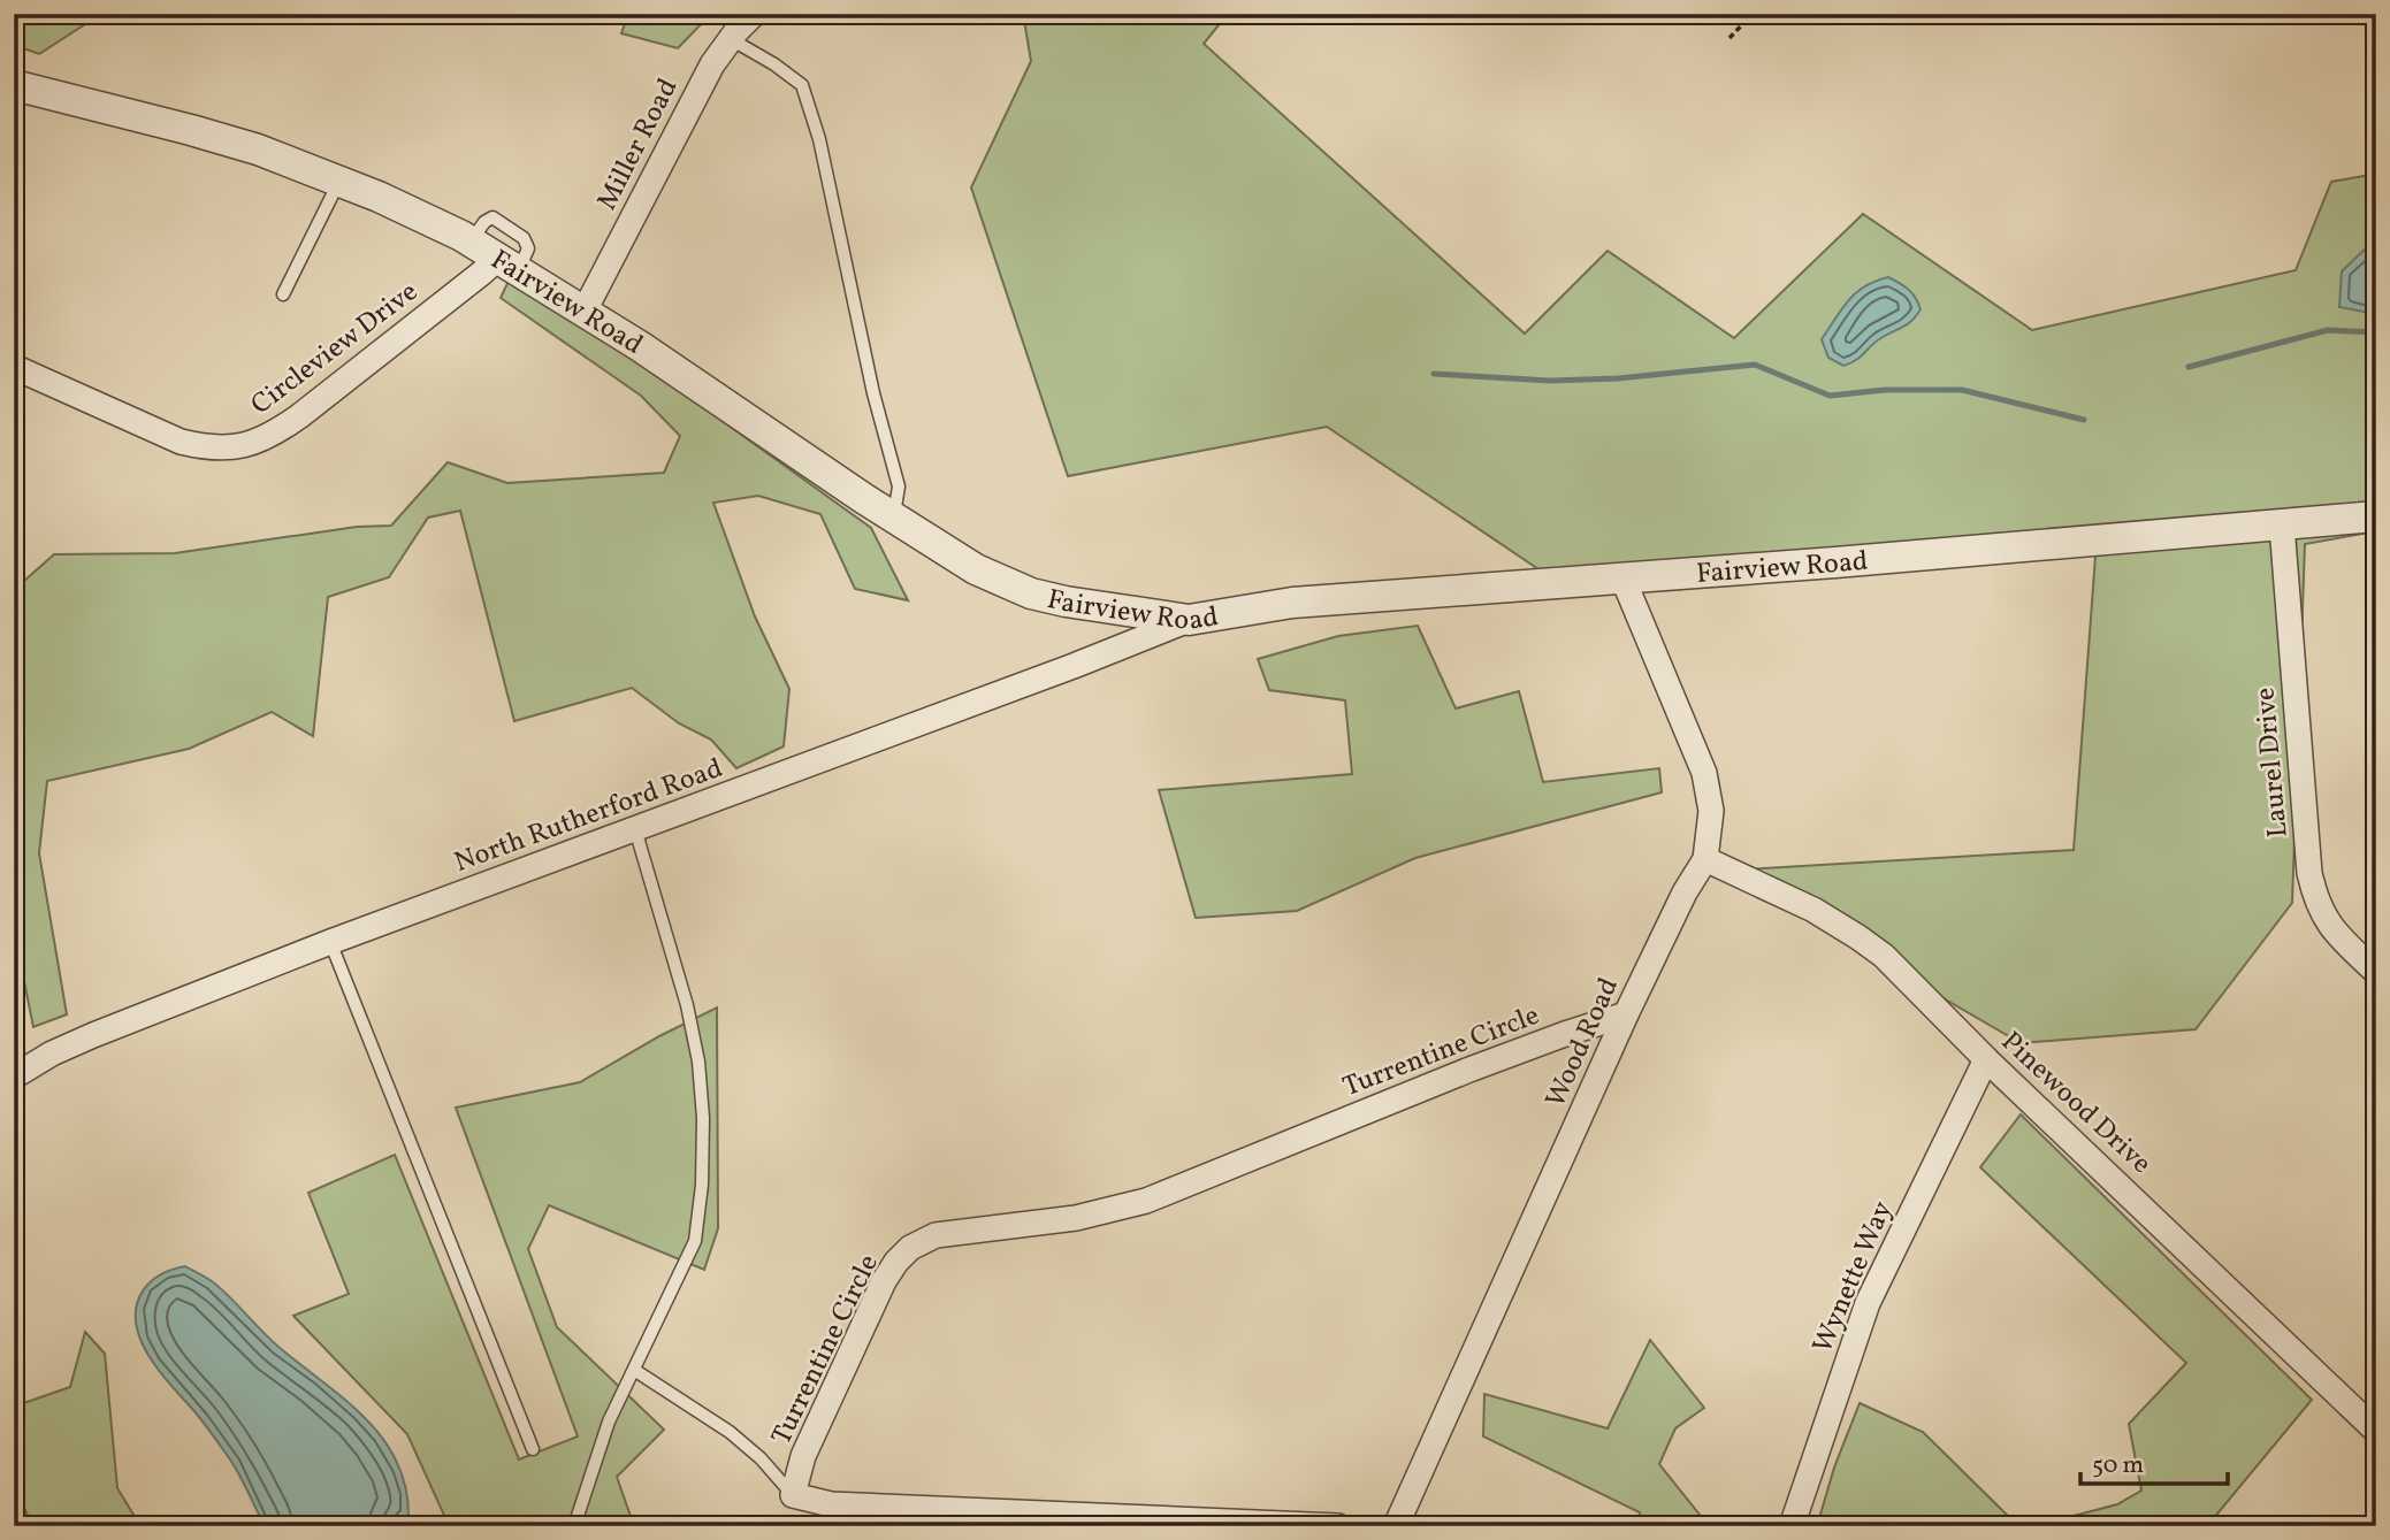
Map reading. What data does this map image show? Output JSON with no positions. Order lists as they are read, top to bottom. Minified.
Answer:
{"streets":{"street":["Miller Road","Fairview Road","Circleview Drive","Laurel Drive","North Rutherford Road","Wood Road","Turrentine Circle","Pinewood Drive","Wynette Way"]},"crossings":[["Miller Road","Fairview Road"],["Fairview Road","Circleview Drive"],["Fairview Road","Laurel Drive"],["Fairview Road","North Rutherford Road"],["Fairview Road","Wood Road"],["Wood Road","Turrentine Circle"],["Wood Road","Pinewood Drive"],["Pinewood Drive","Wynette Way"]],"scale_bar":"50 m"}
